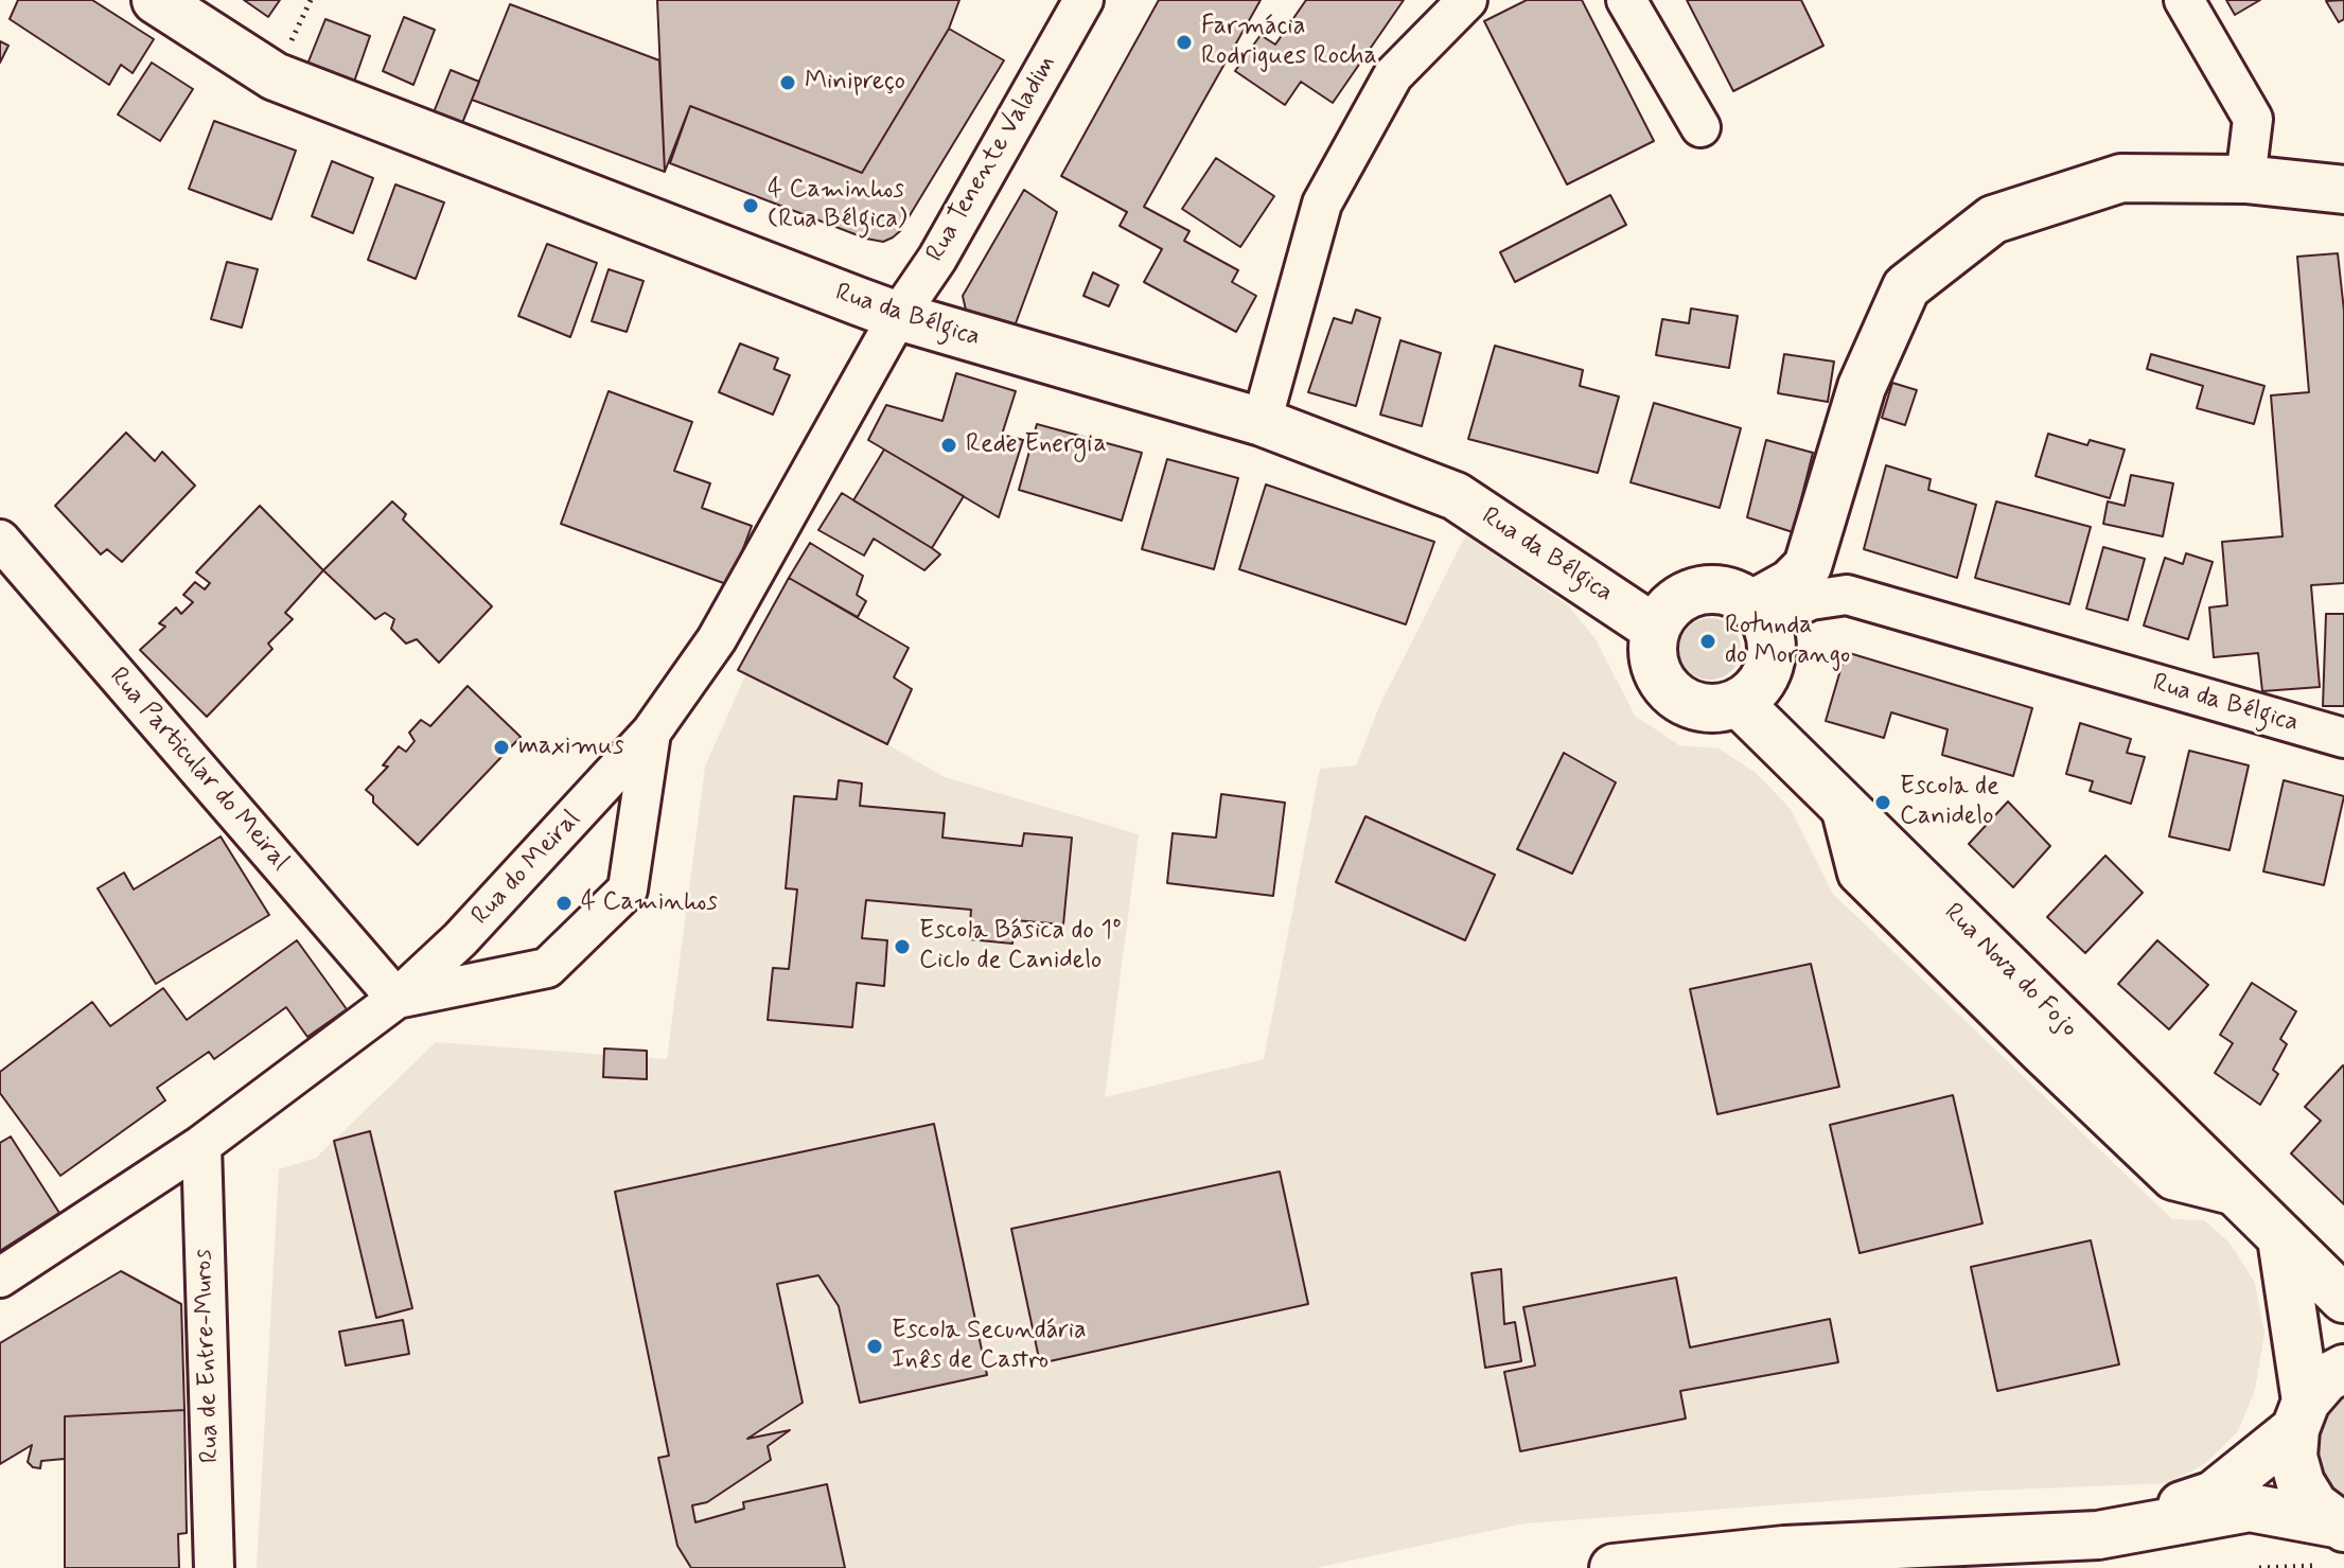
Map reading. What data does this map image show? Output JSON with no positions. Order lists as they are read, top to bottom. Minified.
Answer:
{"streets":{"main road":["Rua da Bélgica","Rua Nova do Fojo"],"street":["Rua Tenente Valadim","Rua Particular do Meiral","Rua do Meiral","Rua de Entre-Muros"]},"crossings":[["Rua Tenente Valadim","Rua da Bélgica"],["Rua Tenente Valadim","Rua do Meiral"],["Rua da Bélgica","Rua do Meiral"],["Rua da Bélgica","Rua Nova do Fojo"],["Rua Particular do Meiral","Rua do Meiral"],["Rua do Meiral","Rua de Entre-Muros"]],"places":["Farmácia Rodrigues Rocha","Minipreço","4 Caminhos (Rua Bélgica)","Rede Energia","Rotunda do Morango","maximus","Escola de Canidelo","4 Caminhos","Escola Básica do 1º Ciclo de Canidelo","Escola Secundária Inês de Castro"]}
